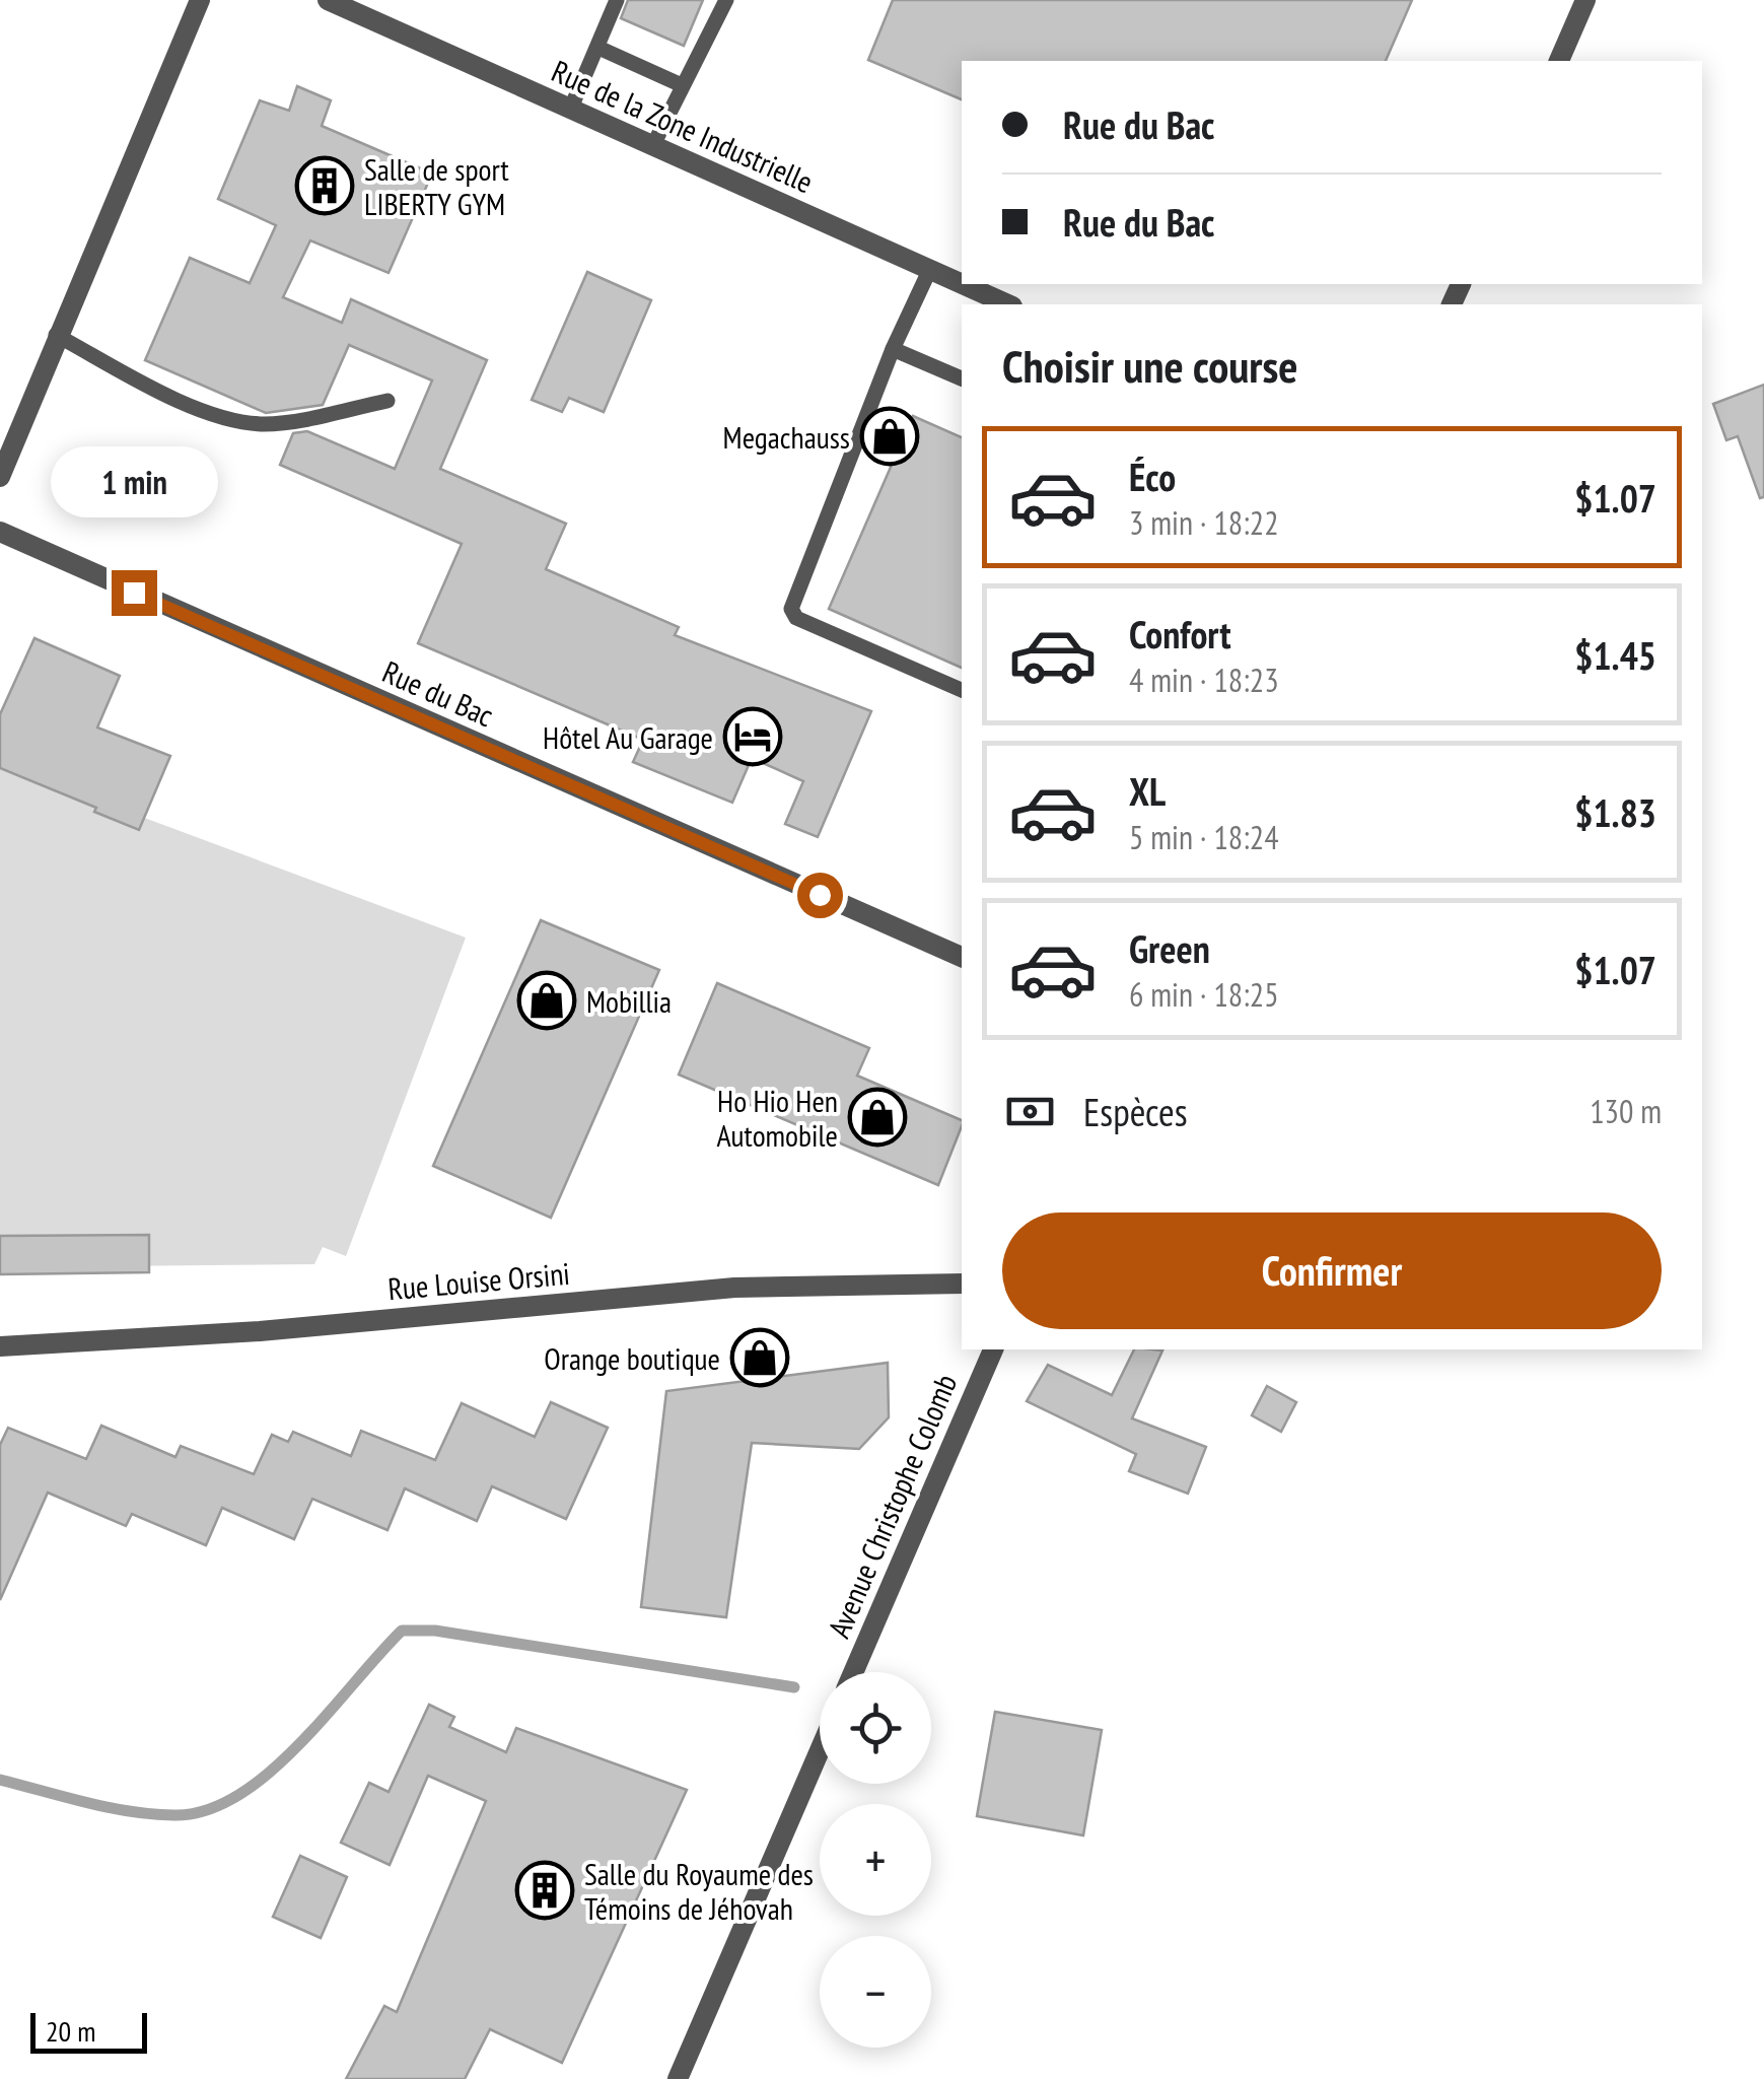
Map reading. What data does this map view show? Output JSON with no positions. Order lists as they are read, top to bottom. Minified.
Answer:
{"streets":{"street":["Rue de la Zone Industrielle","Rue du Bac","Rue Louise Orsini","Avenue Christophe Colomb"]},"places":{"building":["Salle de sport LIBERTY GYM","Salle du Royaume des Témoins de Jéhovah"],"shop":["Megachauss","Mobillia","Ho Hio Hen Automobile","Orange boutique"],"hotel":["Hôtel Au Garage"]},"scale_bar":"20 m","page":{"banner":["Rue du Bac","Rue du Bac"],"heading":"Choisir une course","list":[{"name":"Éco","note":"3 min · 18:22","value":"$1.07"},{"name":"Confort","note":"4 min · 18:23","value":"$1.45"},{"name":"XL","note":"5 min · 18:24","value":"$1.83"},{"name":"Green","note":"6 min · 18:25","value":"$1.07"}],"bubble":"1 min","pay":["Espèces","130 m"],"buttons":"Confirmer","map_buttons":["+","−"],"scale":"20 m"}}
